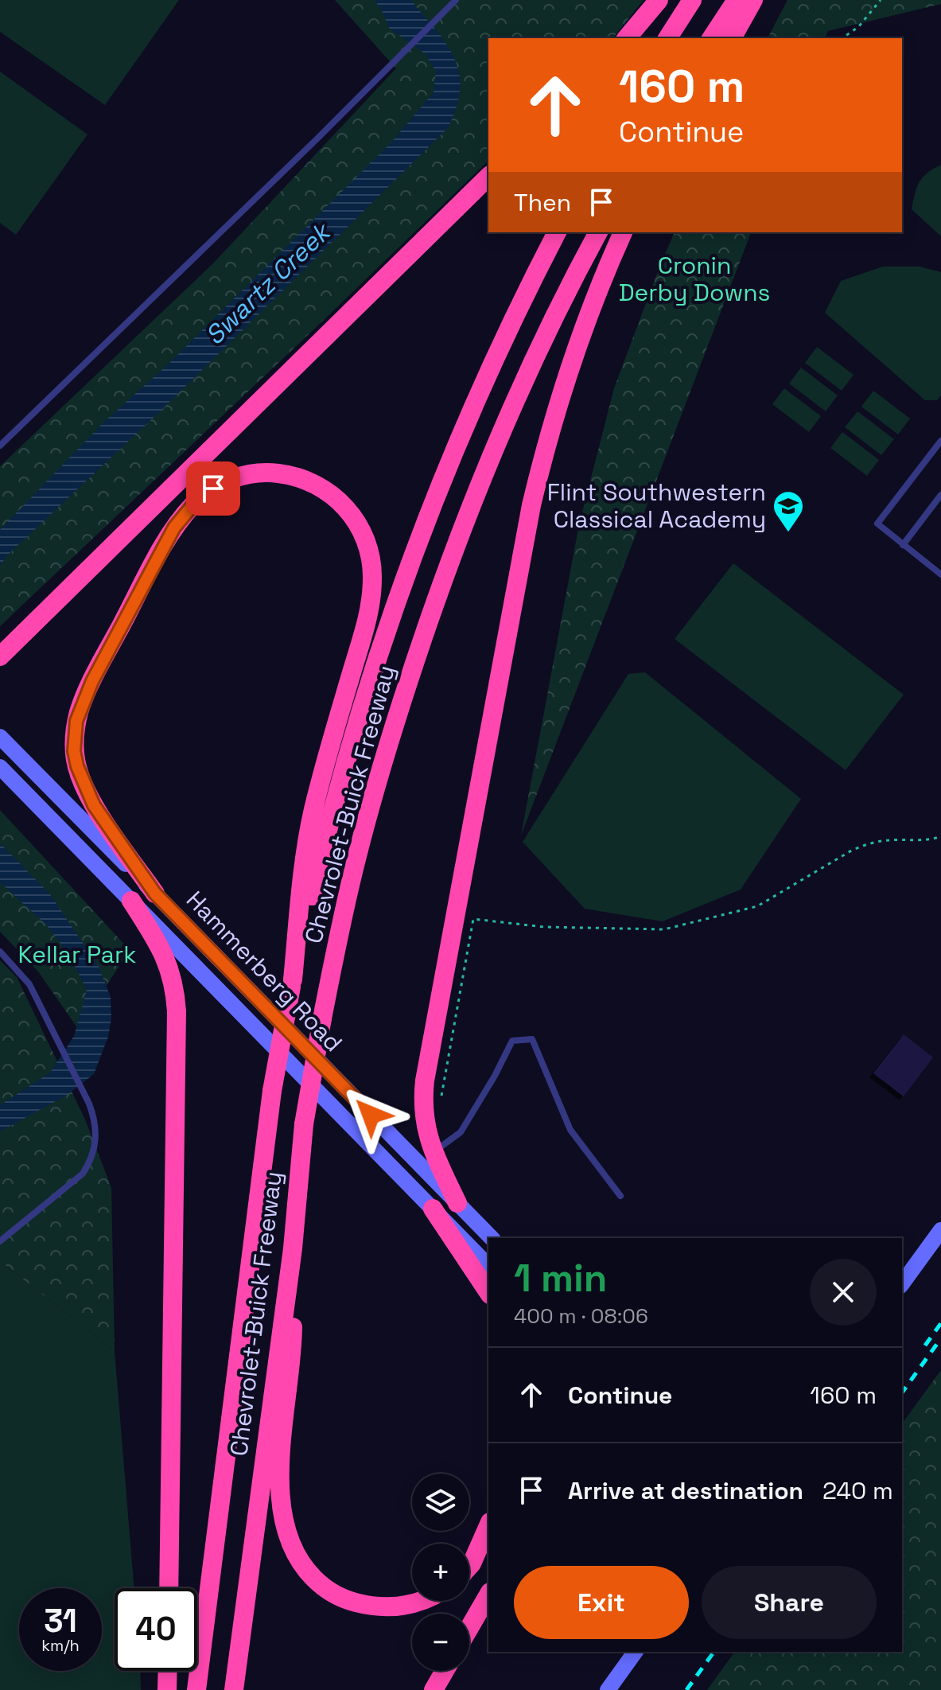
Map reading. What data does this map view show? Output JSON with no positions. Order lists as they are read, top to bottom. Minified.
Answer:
{"streets":{"highway":["Chevrolet-Buick Freeway"],"street":["Hammerberg Road"]},"water":["Swartz Creek"],"parks":["Cronin Derby Downs","Kellar Park"],"places":{"school or university":["Flint Southwestern Classical Academy"]},"page":{"turn":["160 m","Continue"],"then":"Then","heading":["1 min","400 m · 08:06"],"list":[{"name":"Continue","value":"160 m"},{"name":"Arrive at destination","value":"240 m"}],"map_buttons":["+","−"],"buttons":["Exit","Share"],"speed":"31 km/h","limit":"40"}}
